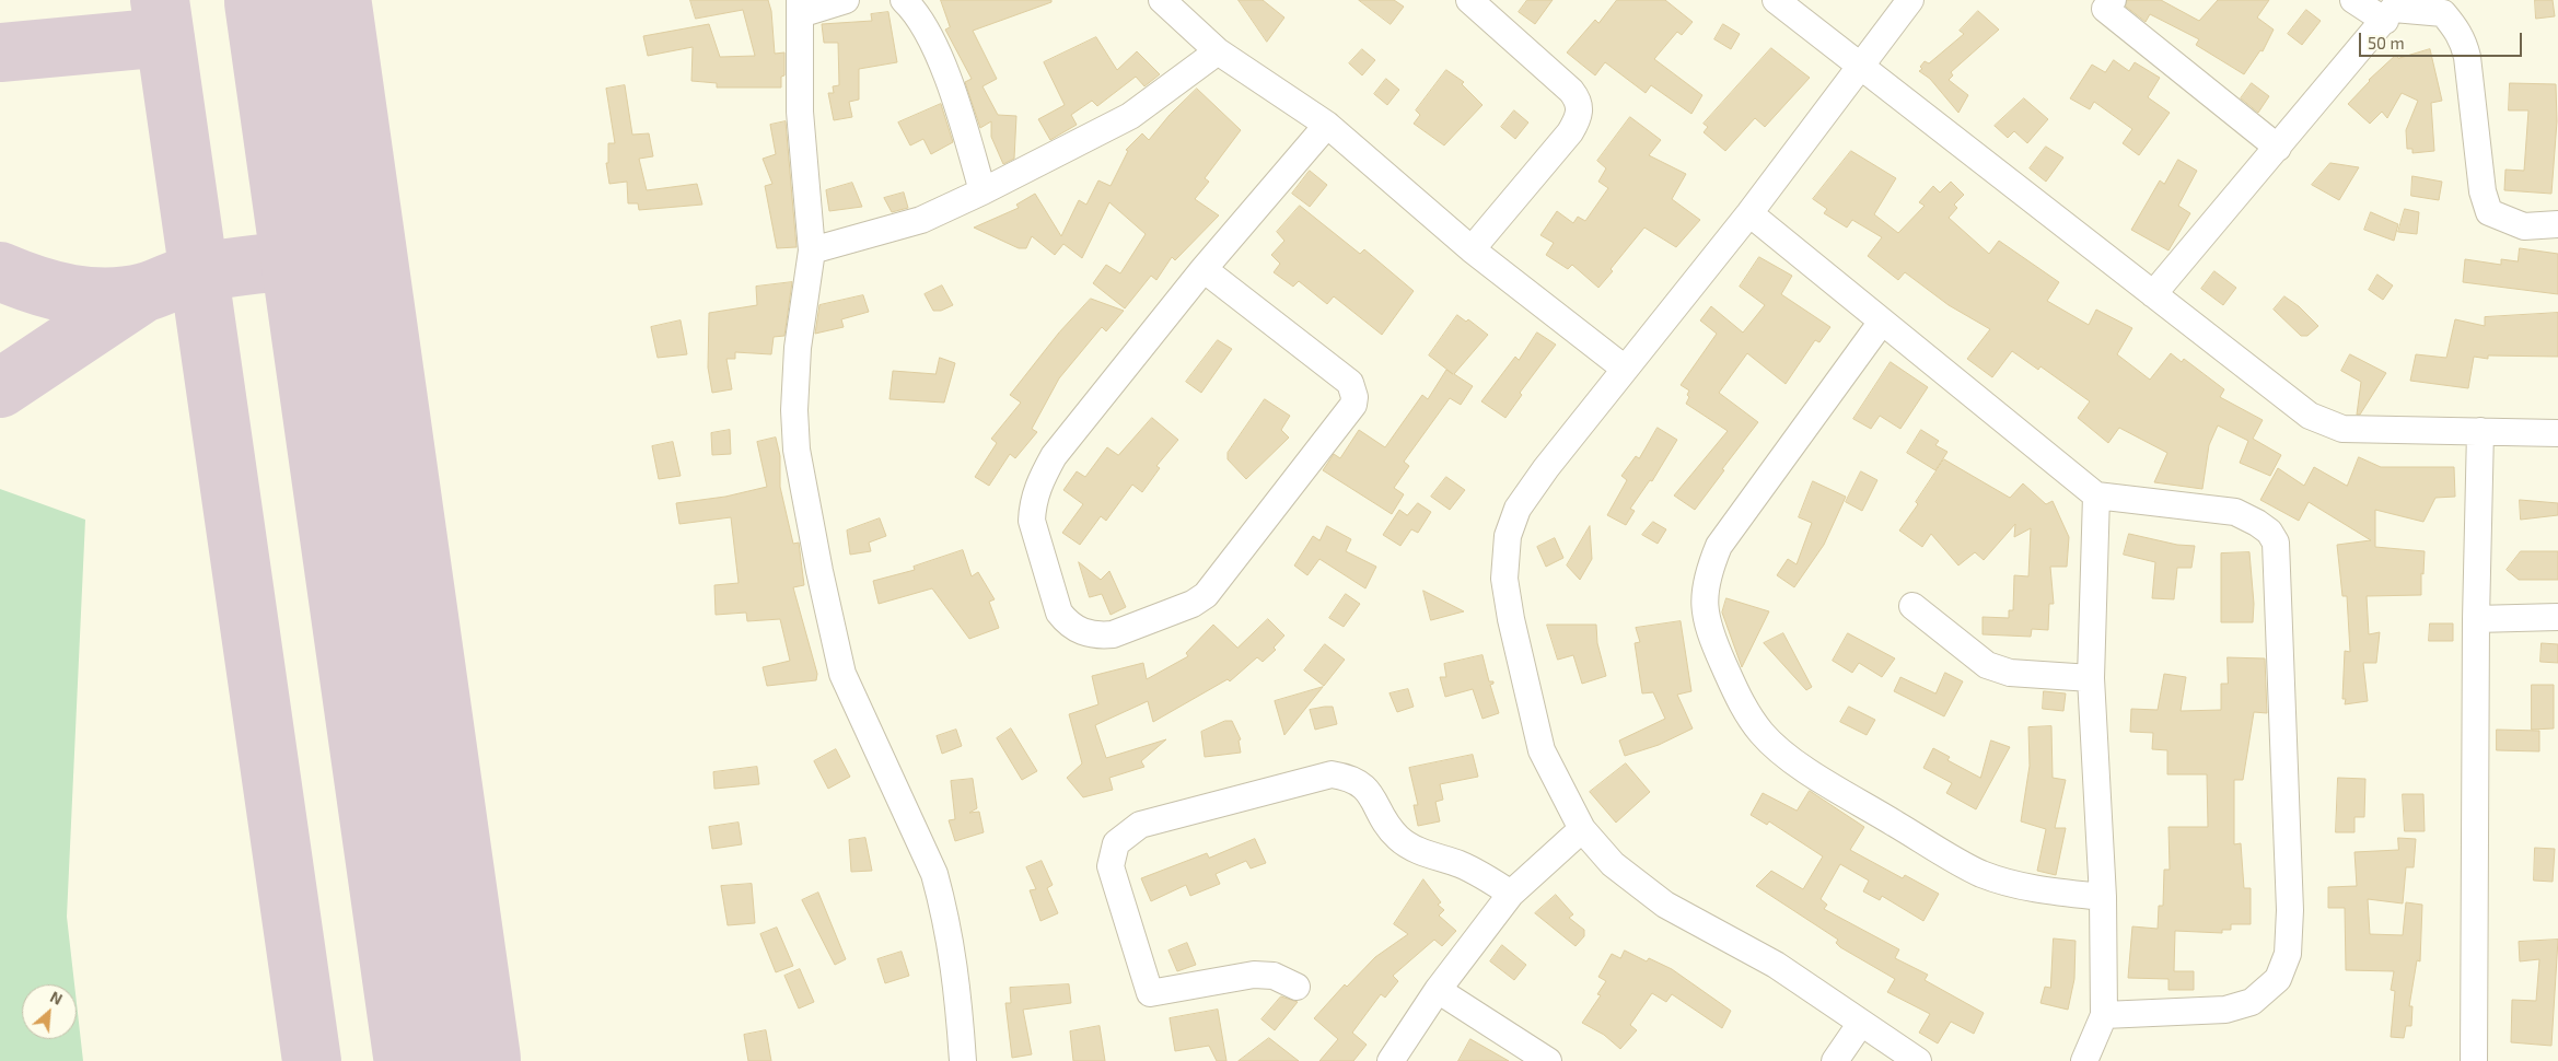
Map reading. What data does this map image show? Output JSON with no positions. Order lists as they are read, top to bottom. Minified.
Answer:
{"scale_bar":"50 m","north":"top right"}
